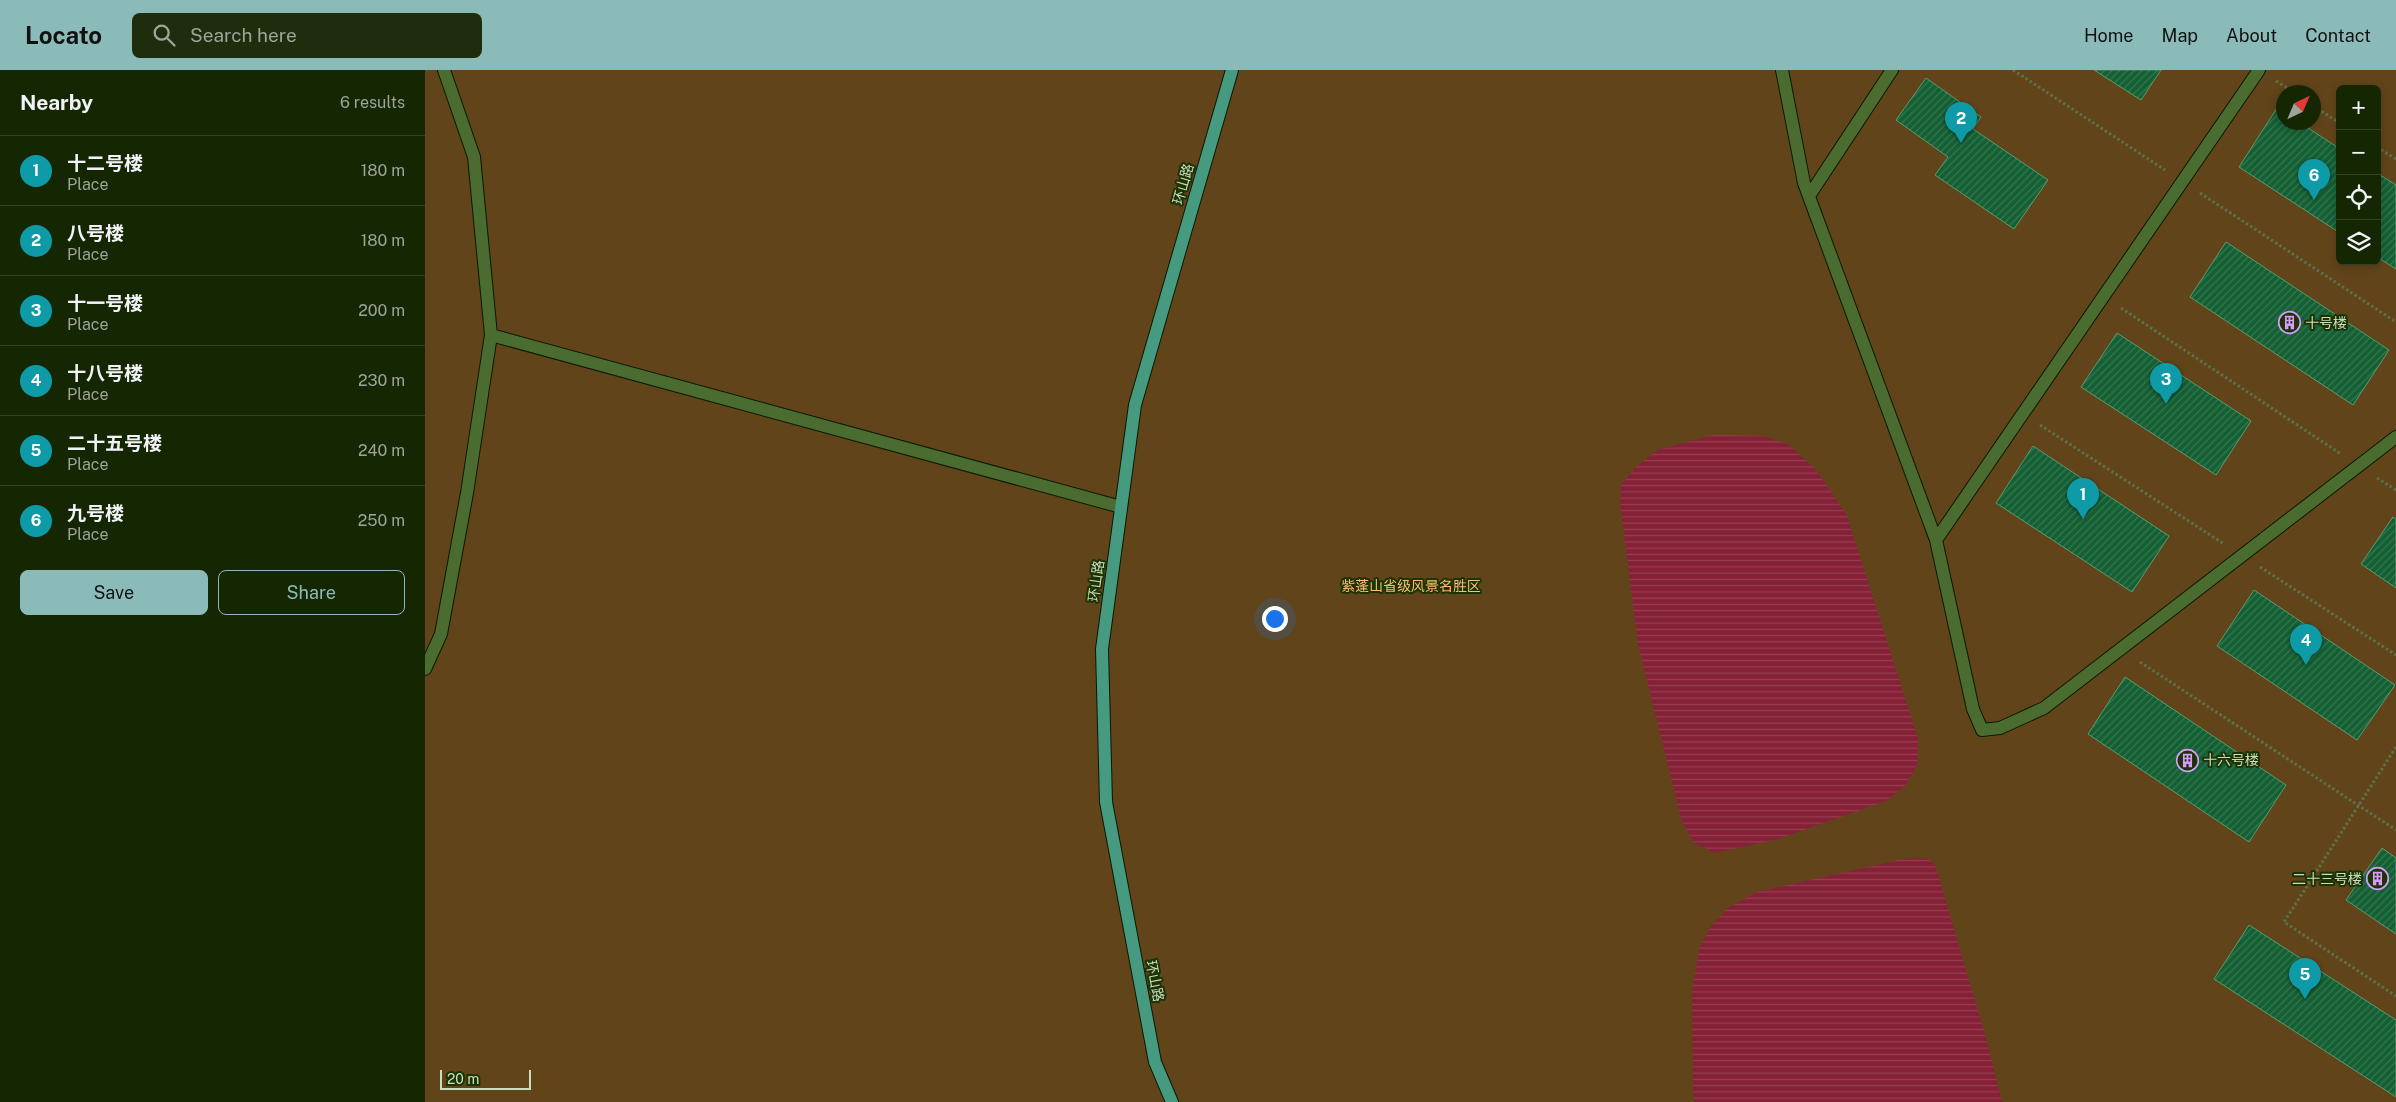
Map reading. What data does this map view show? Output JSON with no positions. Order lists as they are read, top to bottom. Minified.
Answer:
{"streets":{"main road":["环山路"]},"parks":["紫蓬山省级风景名胜区"],"places":{"building":["十号楼","十六号楼","二十三号楼"]},"scale_bar":"20 m","north":"top right","page":{"header":"Locato","search":"Search here","nav":["Home","Map","About","Contact"],"heading":["Nearby","6 results"],"map_buttons":["+","−"],"pins":["2","6","3","1","4","5"],"list":[{"mark":"1","name":"十二号楼","note":"Place","value":"180 m"},{"mark":"2","name":"八号楼","note":"Place","value":"180 m"},{"mark":"3","name":"十一号楼","note":"Place","value":"200 m"},{"mark":"4","name":"十八号楼","note":"Place","value":"230 m"},{"mark":"5","name":"二十五号楼","note":"Place","value":"240 m"},{"mark":"6","name":"九号楼","note":"Place","value":"250 m"}],"buttons":["Save","Share"],"scale":"20 m"}}
